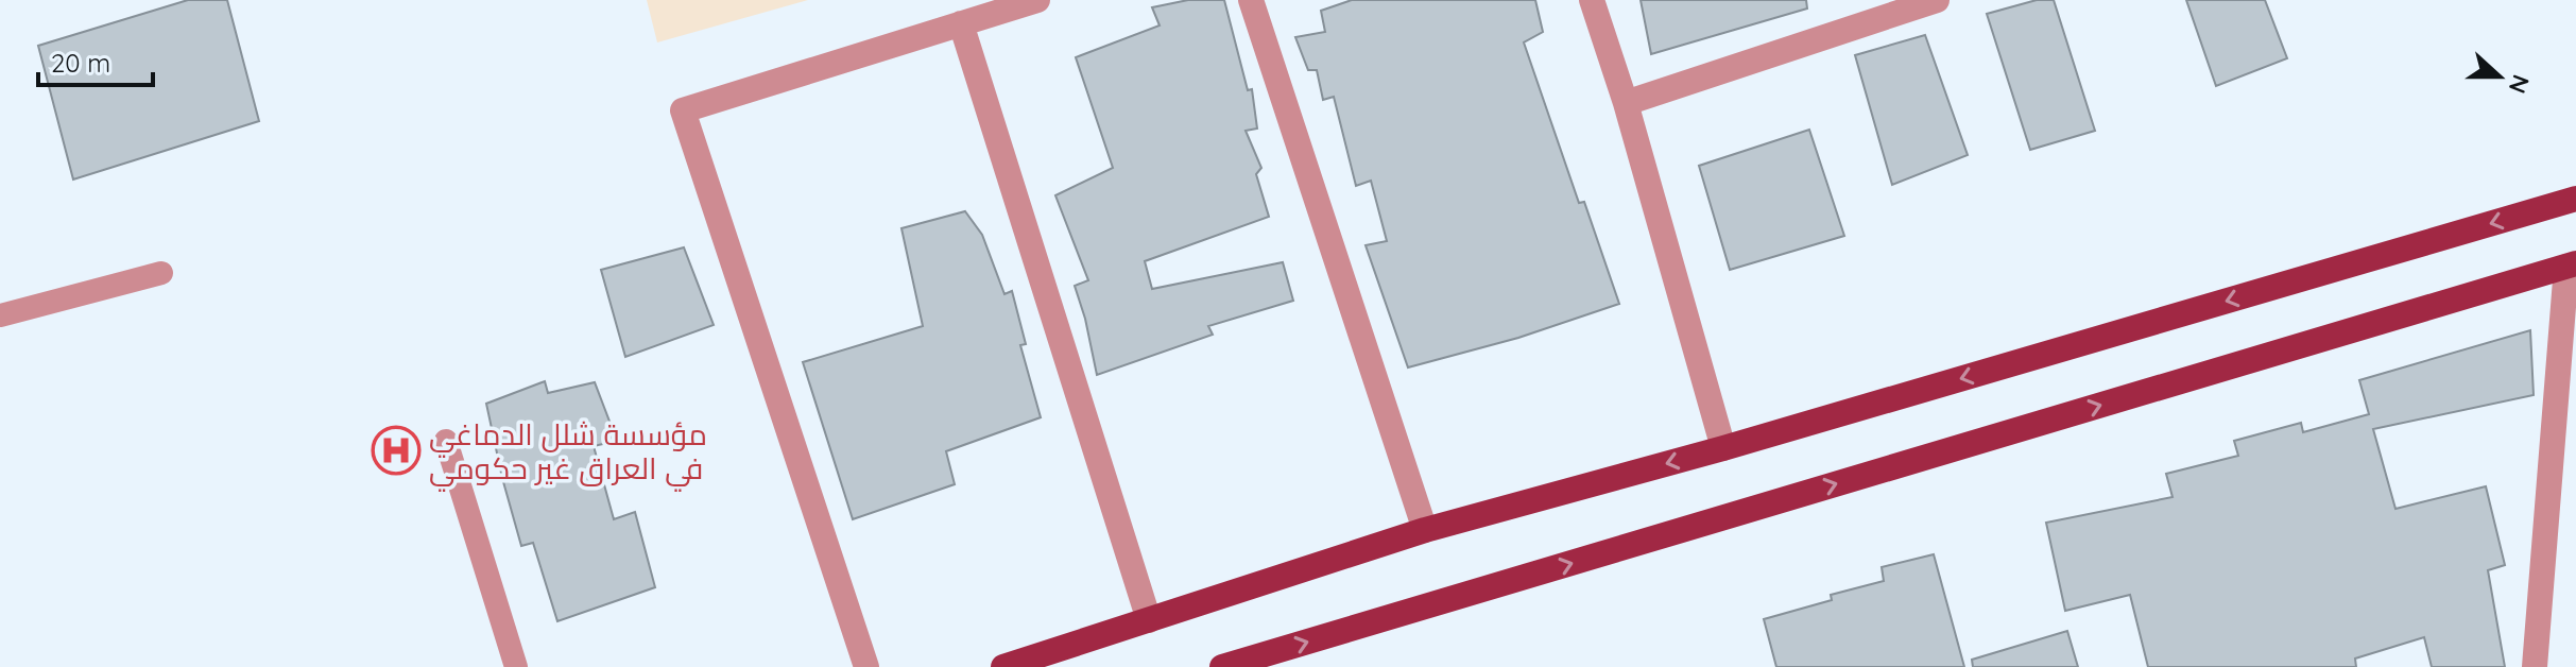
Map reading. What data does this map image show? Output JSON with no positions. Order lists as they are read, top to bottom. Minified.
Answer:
{"places":{"hospital":["مؤسسة شلل الدماغي في العراق غير حكومي"]},"scale_bar":"20 m","north":"right"}
